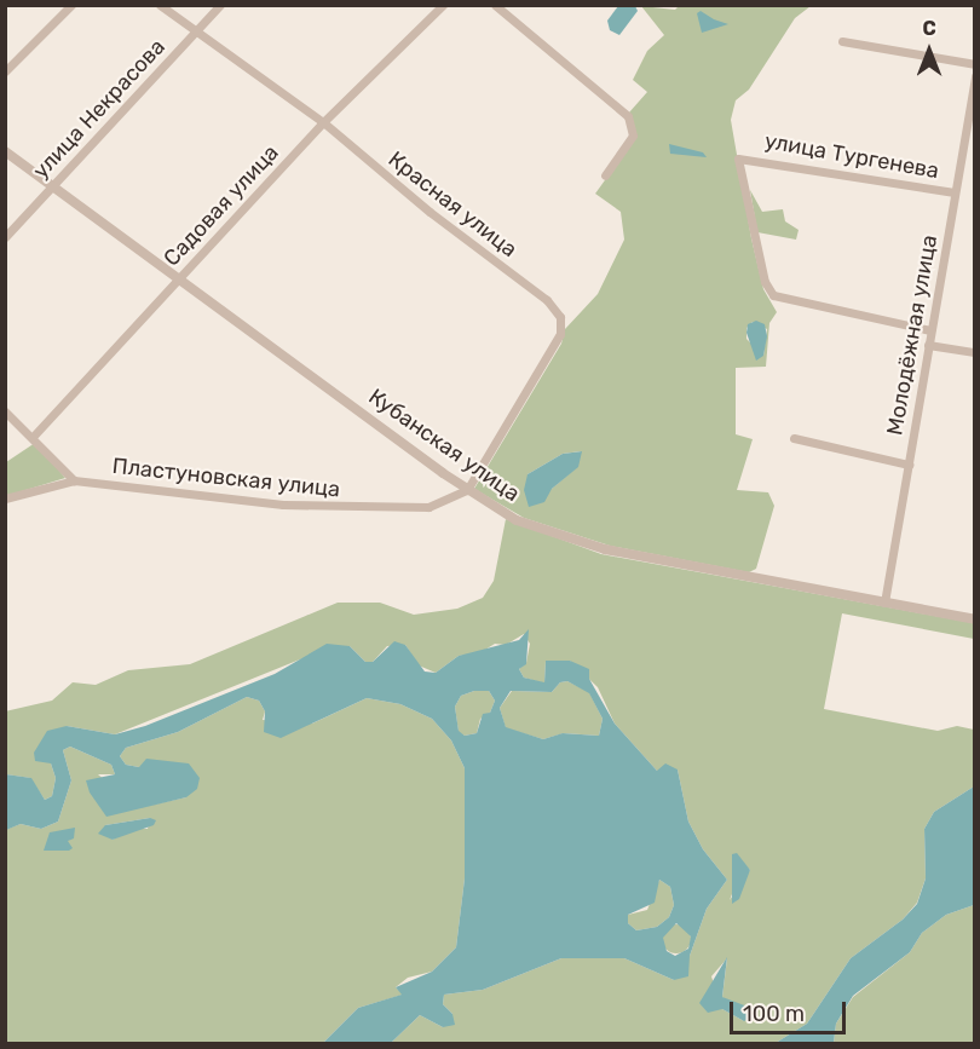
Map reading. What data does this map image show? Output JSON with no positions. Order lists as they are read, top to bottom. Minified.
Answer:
{"streets":{"street":["улица Некрасова","улица Тургенева","Красная улица","Садовая улица","Молодёжная улица","Кубанская улица","Пластуновская улица"]},"crossings":[["улица Некрасова","Красная улица"],["улица Некрасова","Кубанская улица"],["улица Тургенева","Молодёжная улица"],["Красная улица","Садовая улица"],["Красная улица","Кубанская улица"],["Красная улица","Пластуновская улица"],["Садовая улица","Кубанская улица"],["Молодёжная улица","Кубанская улица"],["Кубанская улица","Пластуновская улица"]],"scale_bar":"100 m","north":"top"}
